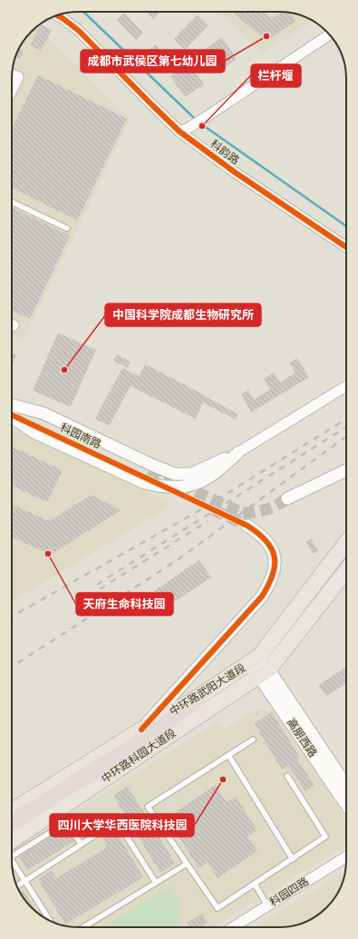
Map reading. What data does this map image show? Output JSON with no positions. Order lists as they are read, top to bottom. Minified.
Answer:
{"streets":{"main road":["中环路武阳大道段","中环路科园大道段"],"street":["科韵路","科园南路","高朋西路","科园四路"]},"crossings":[["中环路武阳大道段","高朋西路"],["中环路武阳大道段","中环路科园大道段"],["高朋西路","中环路科园大道段"]],"places":["成都市武侯区第七幼儿园","栏杆堰","中国科学院成都生物研究所","天府生命科技园","四川大学华西医院科技园"]}
